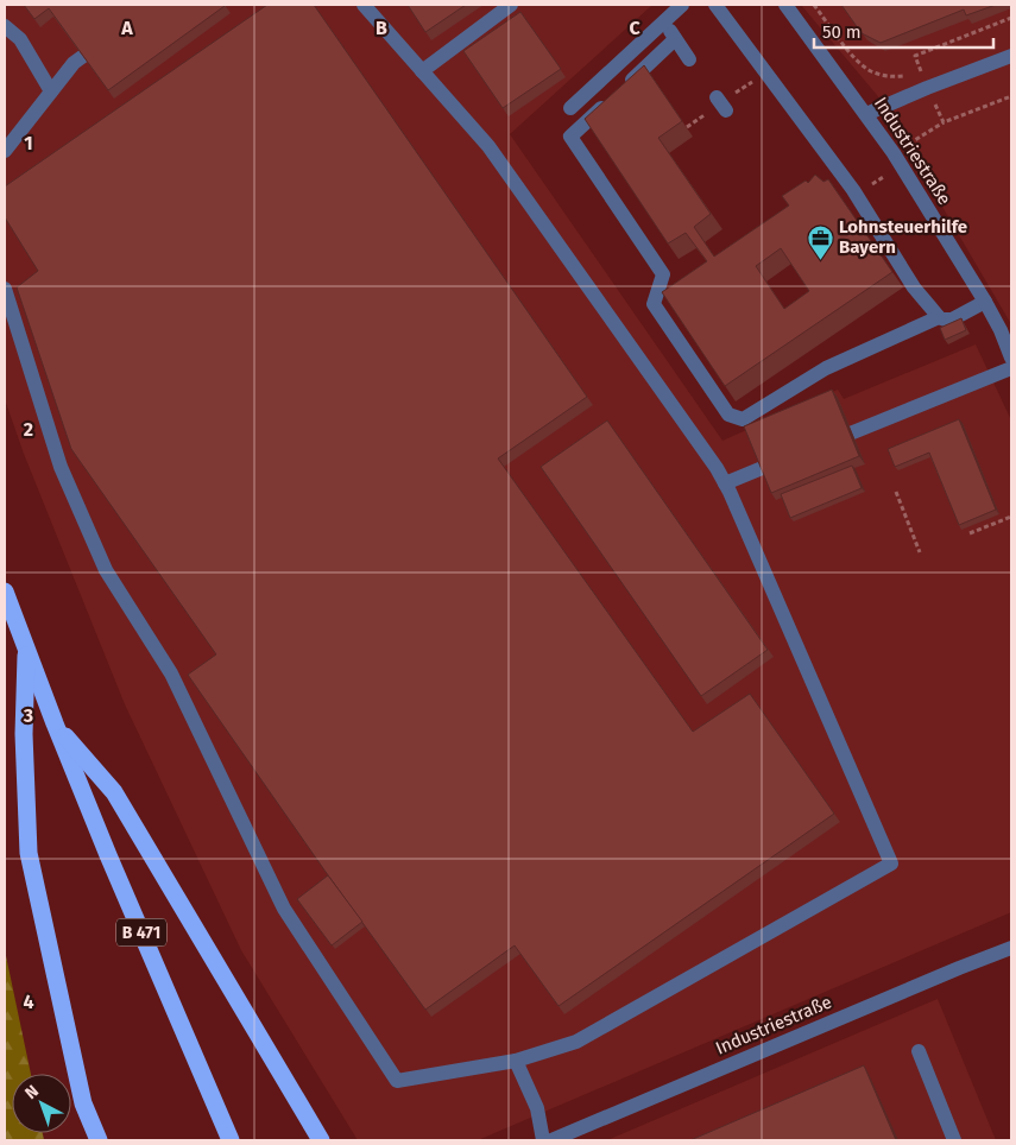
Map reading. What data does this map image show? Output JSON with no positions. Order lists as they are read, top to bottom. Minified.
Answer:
{"streets":{"highway":["B 471"],"street":["Industriestraße"]},"places":{"office":["Lohnsteuerhilfe Bayern"]},"scale_bar":"50 m","north":"top left","grid":{"columns":["A","B","C"],"rows":["1","2","3","4"]}}
